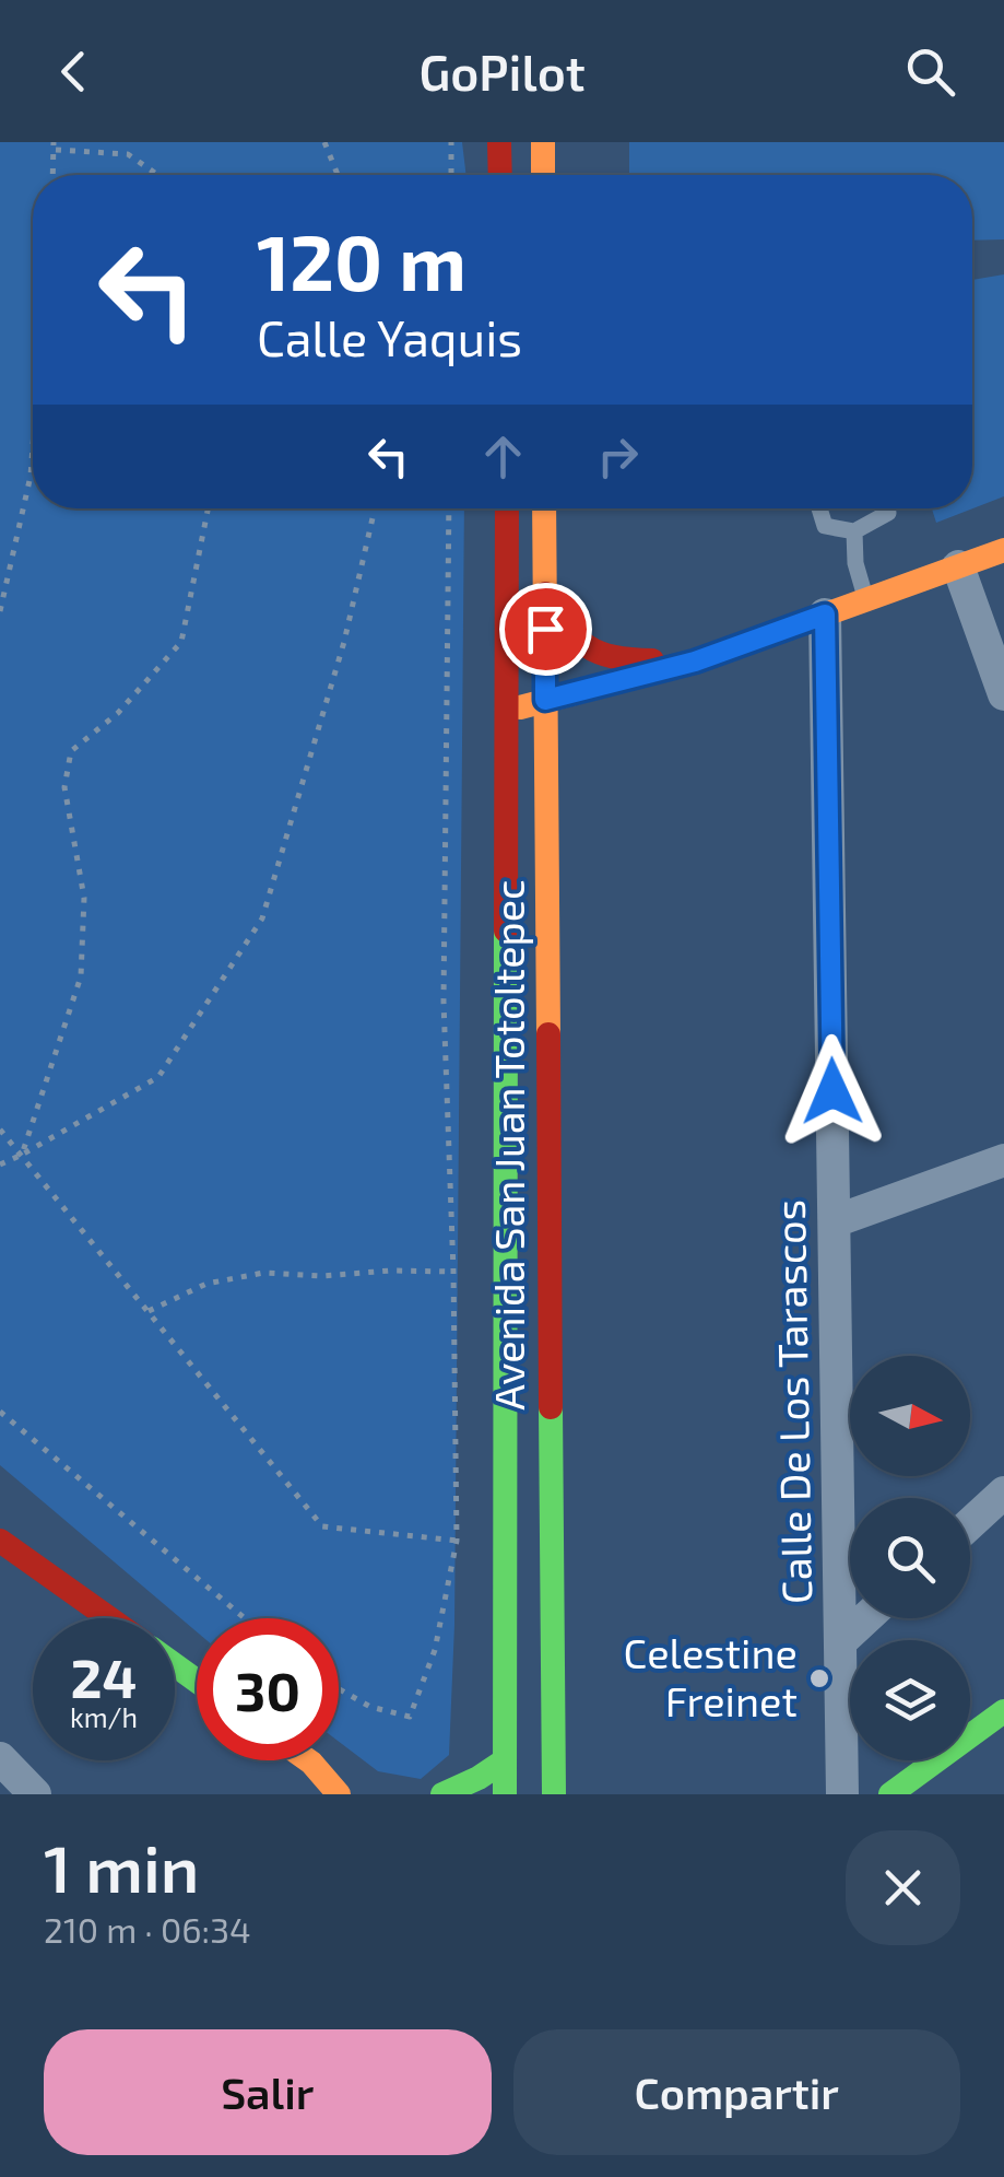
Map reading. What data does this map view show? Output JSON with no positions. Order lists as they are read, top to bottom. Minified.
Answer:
{"streets":{"main road":["Avenida San Juan Totoltepec"],"street":["Calle De Los Tarascos"]},"places":["Celestine Freinet"],"north":"right","page":{"header":"GoPilot","turn":["120 m","Calle Yaquis"],"speed":"24 km/h","limit":"30","heading":["1 min","210 m · 06:34"],"buttons":["Salir","Compartir"]}}
